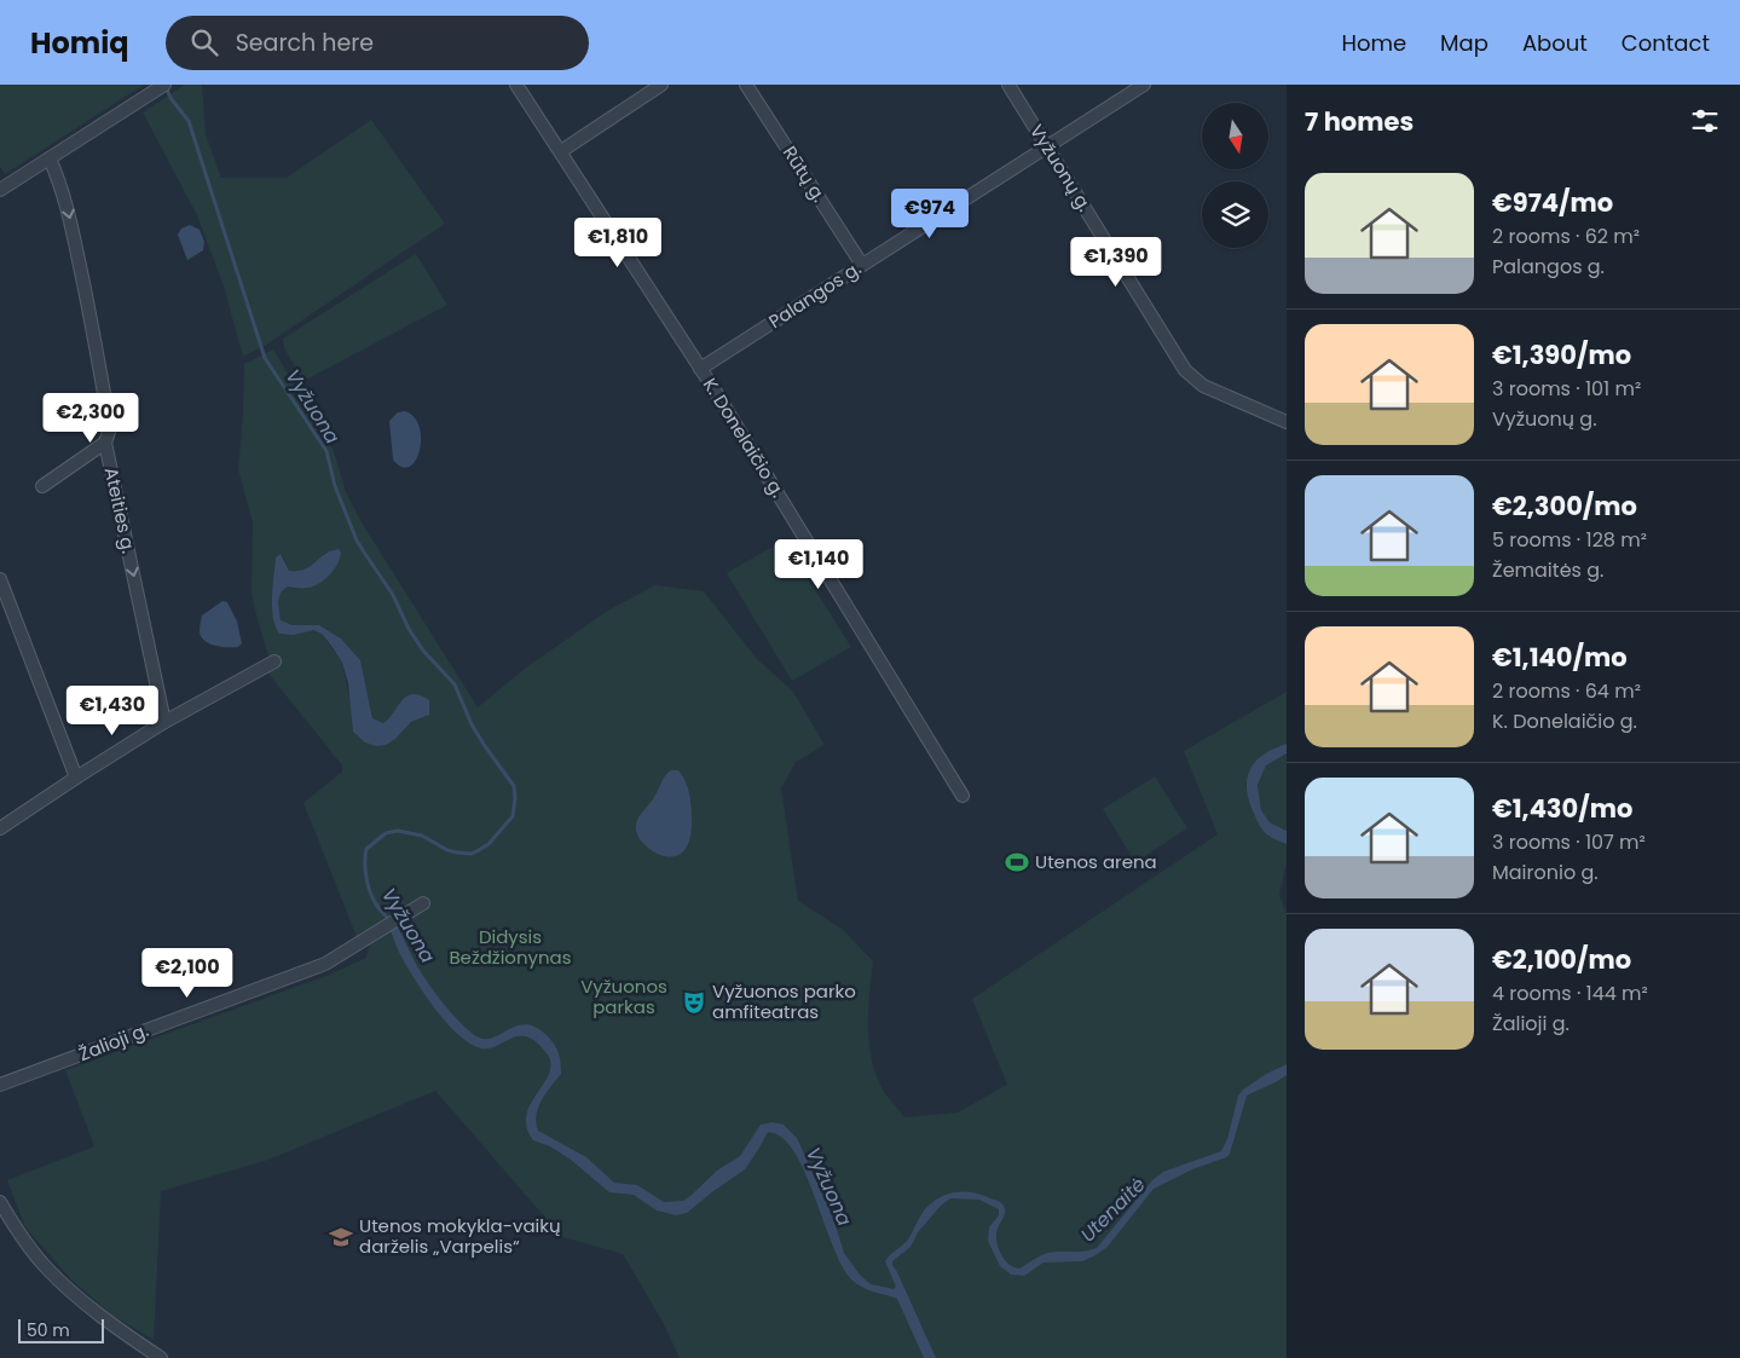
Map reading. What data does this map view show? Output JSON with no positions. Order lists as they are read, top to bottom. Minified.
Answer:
{"streets":{"street":["Vyžuonų g.","Rūtų g.","Palangos g.","K. Donelaičio g.","Ateities g.","Žalioji g."]},"crossings":[["Vyžuonų g.","Palangos g."],["Rūtų g.","Palangos g."],["Palangos g.","K. Donelaičio g."]],"one_way":["Ateities g."],"water":["Vyžuona","Utenaitė"],"parks":["Didysis Beždžionynas","Vyžuonos parkas"],"places":{"sports":["Utenos arena"],"theatre":["Vyžuonos parko amfiteatras"],"school or university":["Utenos mokykla-vaikų darželis „Varpelis“"]},"scale_bar":"50 m","north":"bottom","page":{"header":"Homiq","search":"Search here","nav":["Home","Map","About","Contact"],"heading":"7 homes","list":[{"name":"€974/mo","note":"2 rooms · 62 m² · Palangos g."},{"name":"€1,390/mo","note":"3 rooms · 101 m² · Vyžuonų g."},{"name":"€2,300/mo","note":"5 rooms · 128 m² · Žemaitės g."},{"name":"€1,140/mo","note":"2 rooms · 64 m² · K. Donelaičio g."},{"name":"€1,430/mo","note":"3 rooms · 107 m² · Maironio g."},{"name":"€2,100/mo","note":"4 rooms · 144 m² · Žalioji g."}],"price":["€974","€1,810","€1,390","€2,300","€1,140","€1,430","€2,100"],"scale":"50 m"}}
